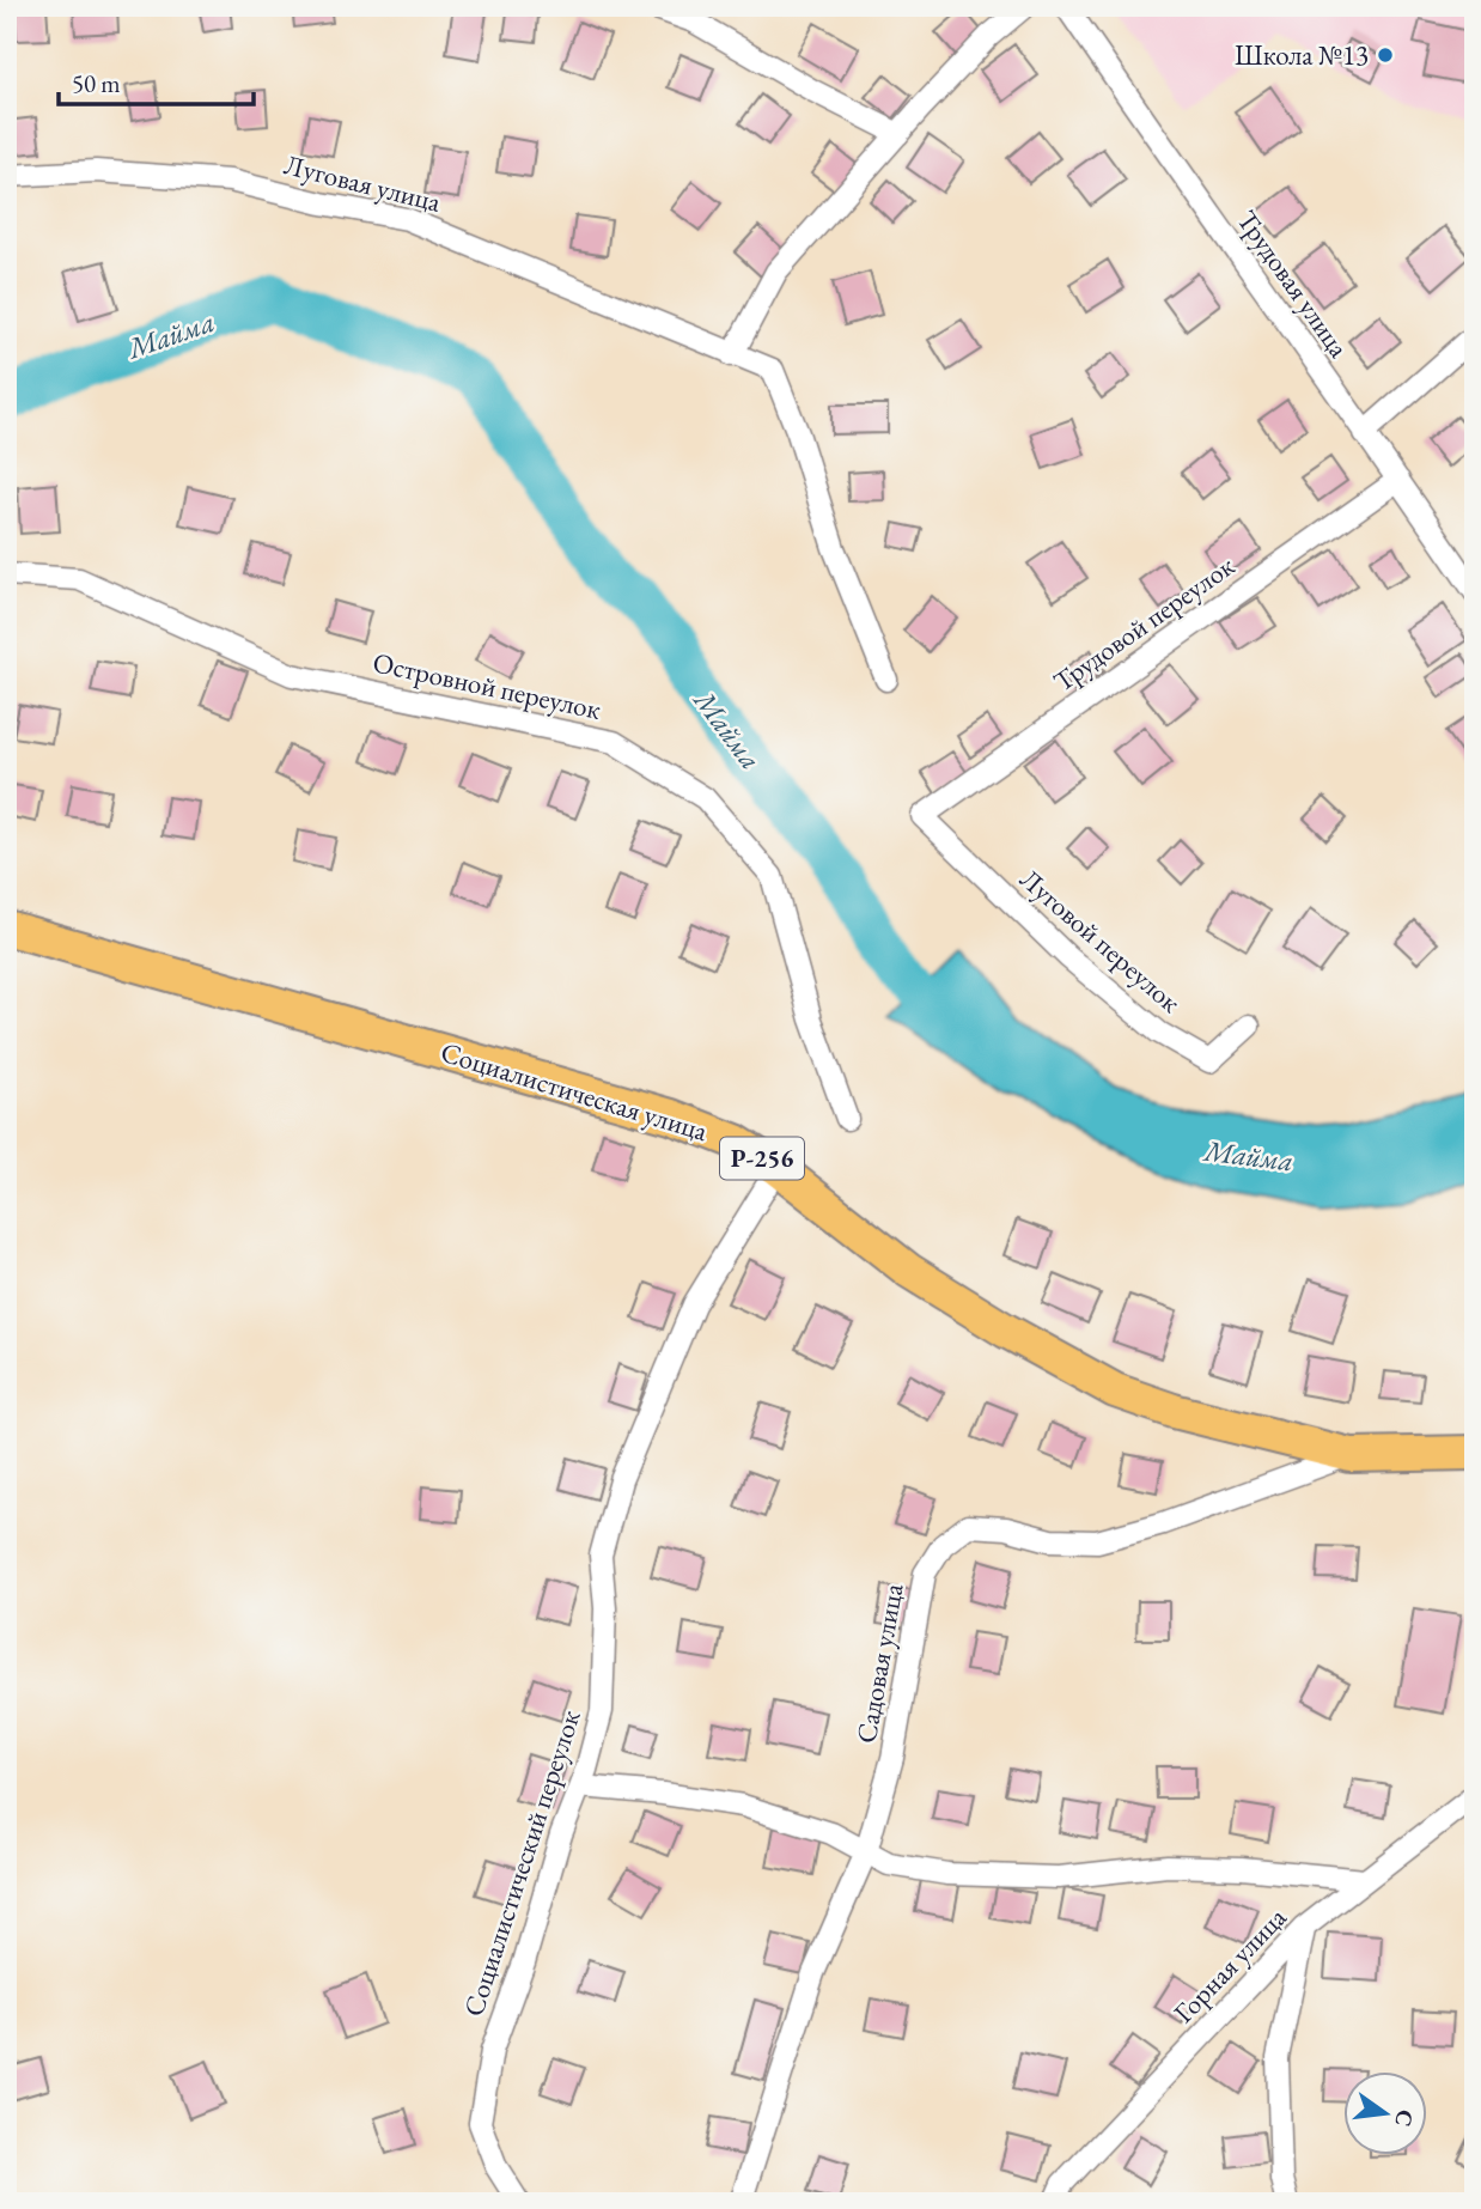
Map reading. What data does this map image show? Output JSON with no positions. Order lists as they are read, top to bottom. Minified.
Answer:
{"streets":{"main road":["Социалистическая улица","Р-256"],"street":["Луговая улица","Трудовая улица","Трудовой переулок","Островной переулок","Луговой переулок","Садовая улица","Социалистический переулок","Горная улица"]},"crossings":[["Трудовая улица","Трудовой переулок"],["Трудовой переулок","Луговой переулок"],["Социалистическая улица","Садовая улица"],["Социалистическая улица","Социалистический переулок"]],"water":["Майма"],"places":["Школа №13"],"scale_bar":"50 m","north":"right"}
